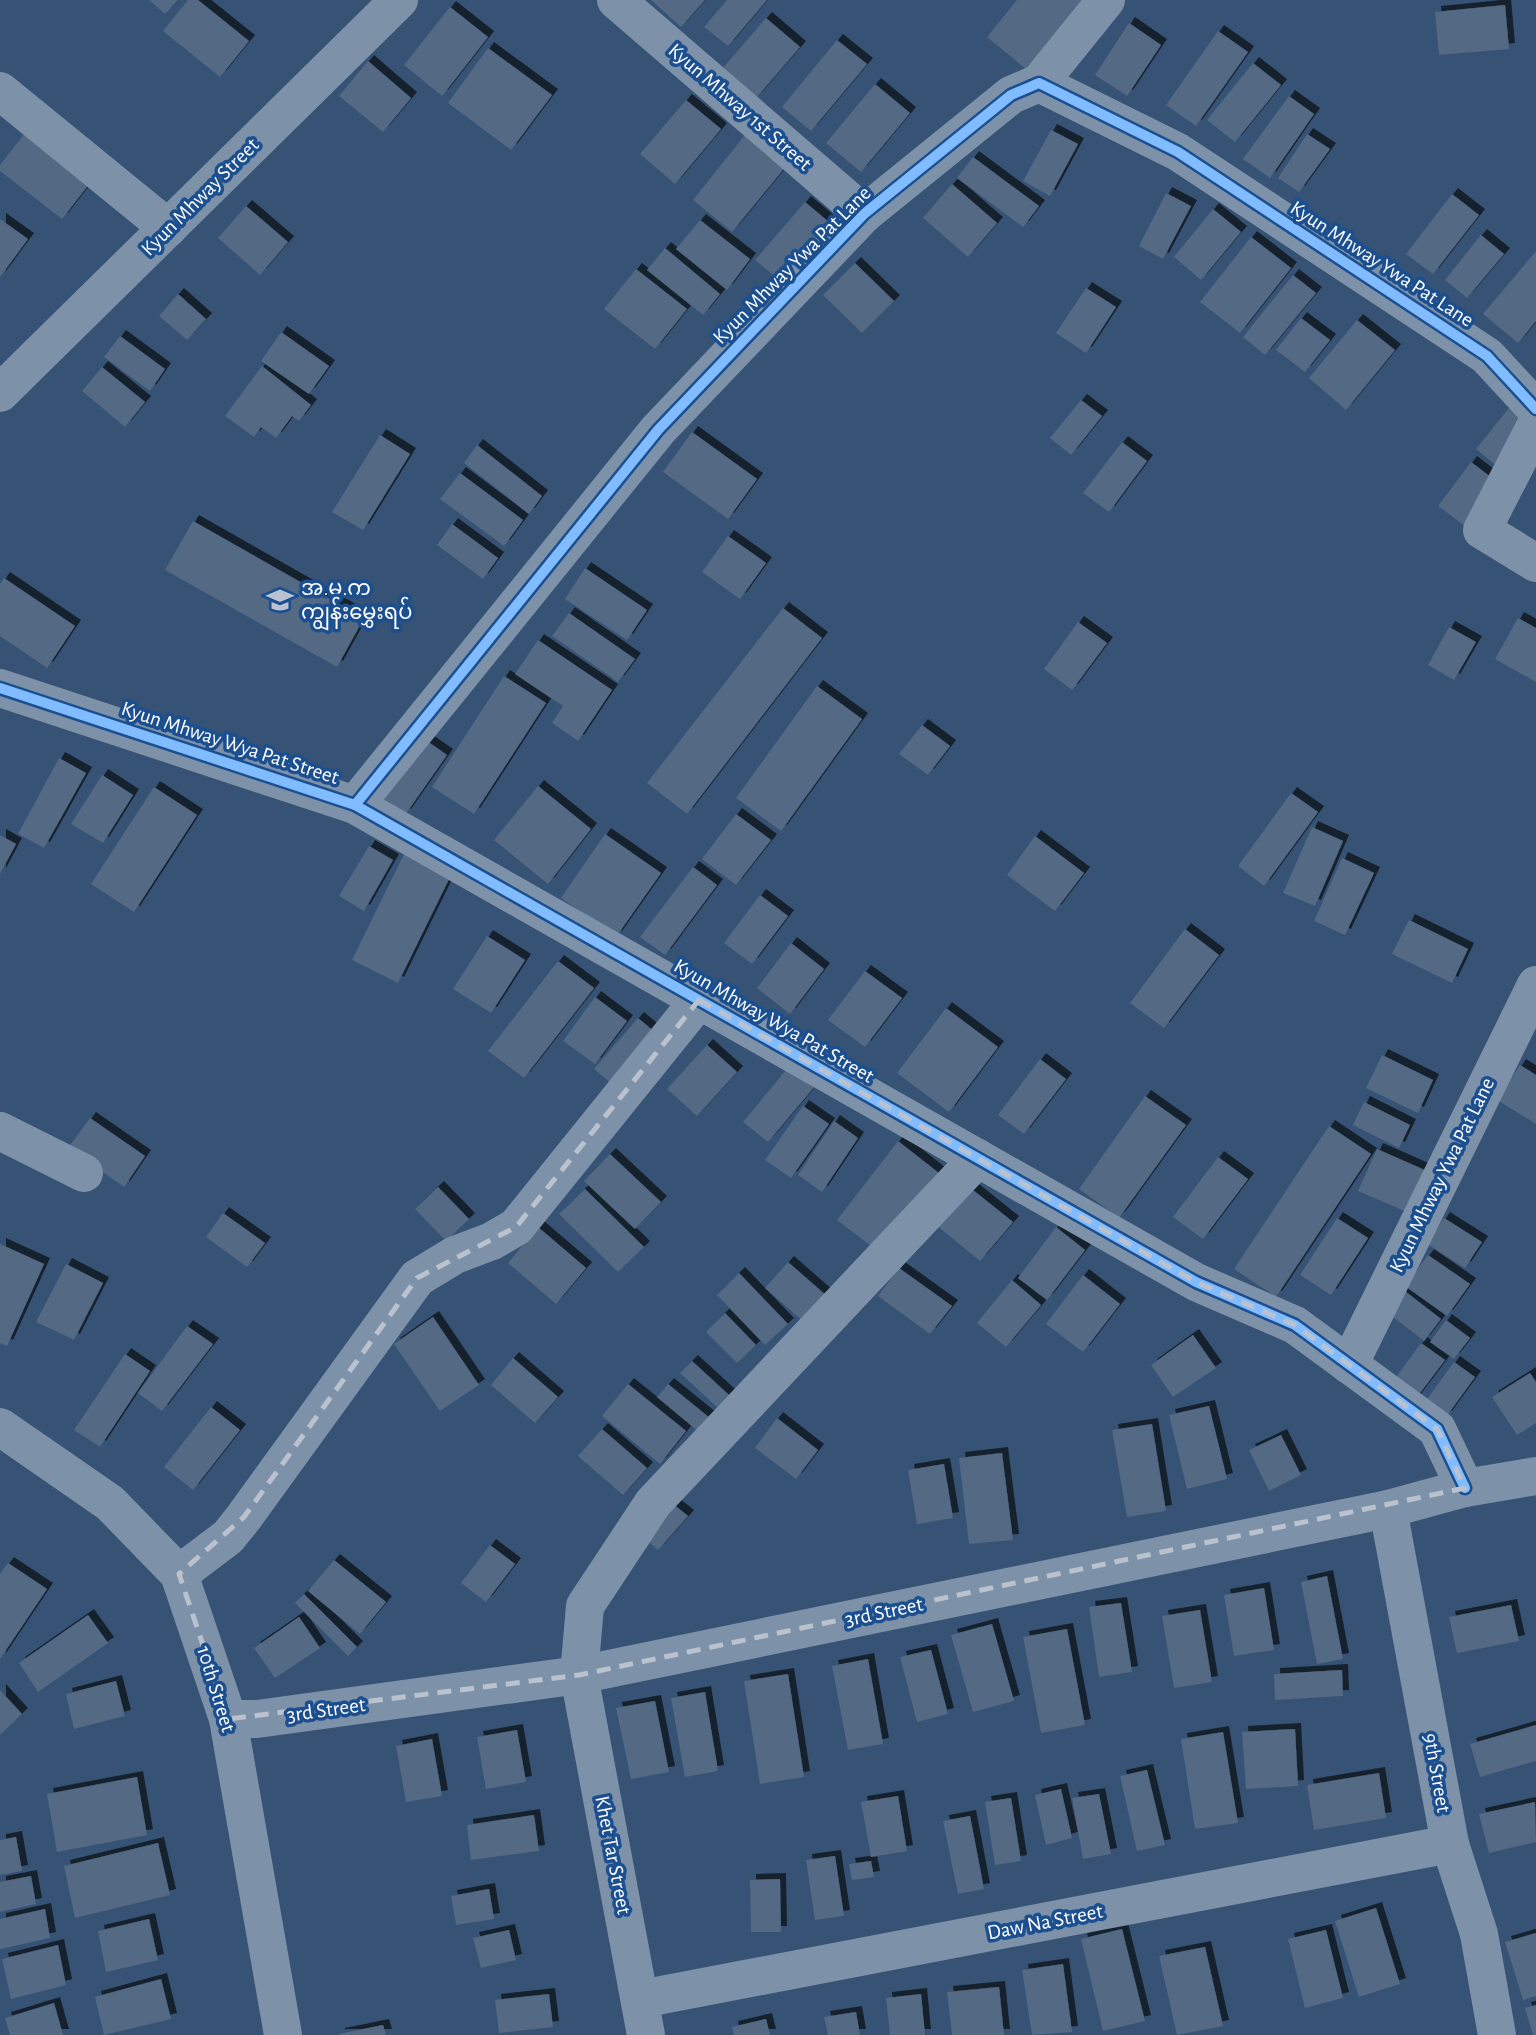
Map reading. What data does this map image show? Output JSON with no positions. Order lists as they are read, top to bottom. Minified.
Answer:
{"streets":{"street":["Kyun Mhway 1st Street","Kyun Mhway Street","Kyun Mhway Ywa Pat Lane","Kyun Mhway Wya Pat Street","3rd Street","10th Street","9th Street","Khet Tar Street","Daw Na Street"]},"crossings":[["Kyun Mhway 1st Street","Kyun Mhway Ywa Pat Lane"],["Kyun Mhway Ywa Pat Lane","Kyun Mhway Wya Pat Street"],["Kyun Mhway Wya Pat Street","3rd Street"],["Kyun Mhway Wya Pat Street","Khet Tar Street"],["3rd Street","10th Street"],["3rd Street","9th Street"],["3rd Street","Khet Tar Street"],["9th Street","Daw Na Street"],["Khet Tar Street","Daw Na Street"]],"places":{"school or university":["အ.မ.က ကျွန်းမွှေးရပ်"]}}
